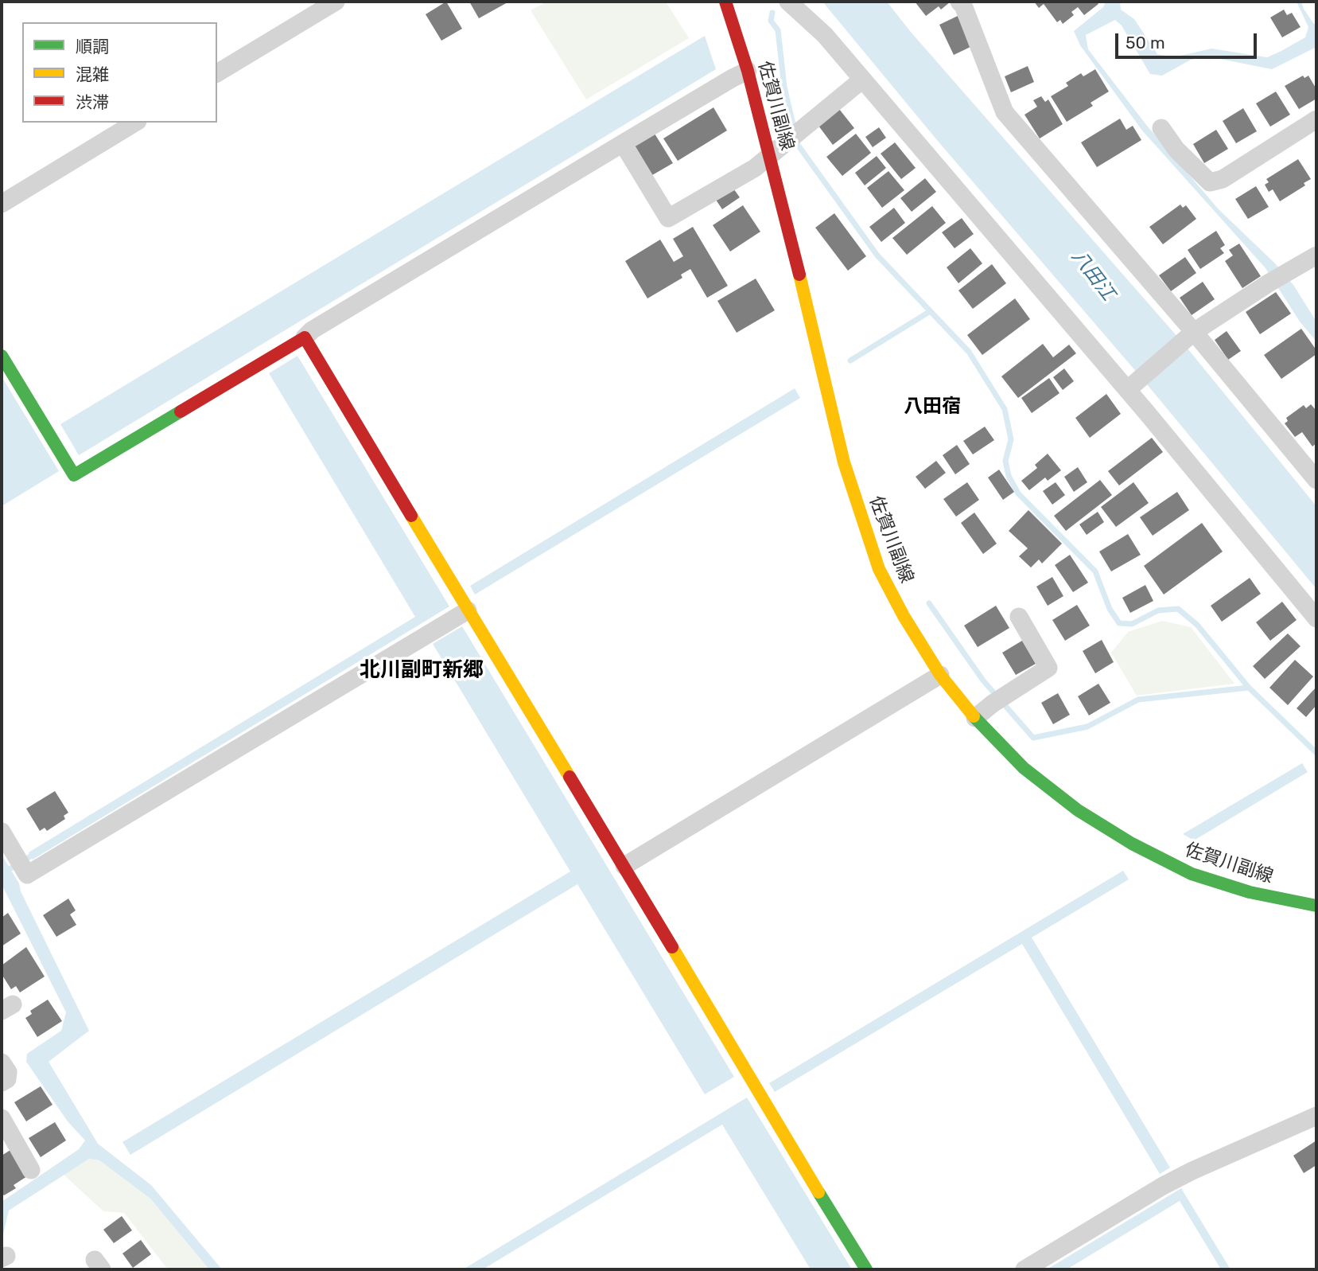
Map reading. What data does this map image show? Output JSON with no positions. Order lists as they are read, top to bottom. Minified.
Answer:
{"streets":{"street":["佐賀川副線"]},"districts":["八田宿","北川副町新郷"],"water":["八田江"],"legend":["順調","混雑","渋滞"],"scale_bar":"50 m"}
